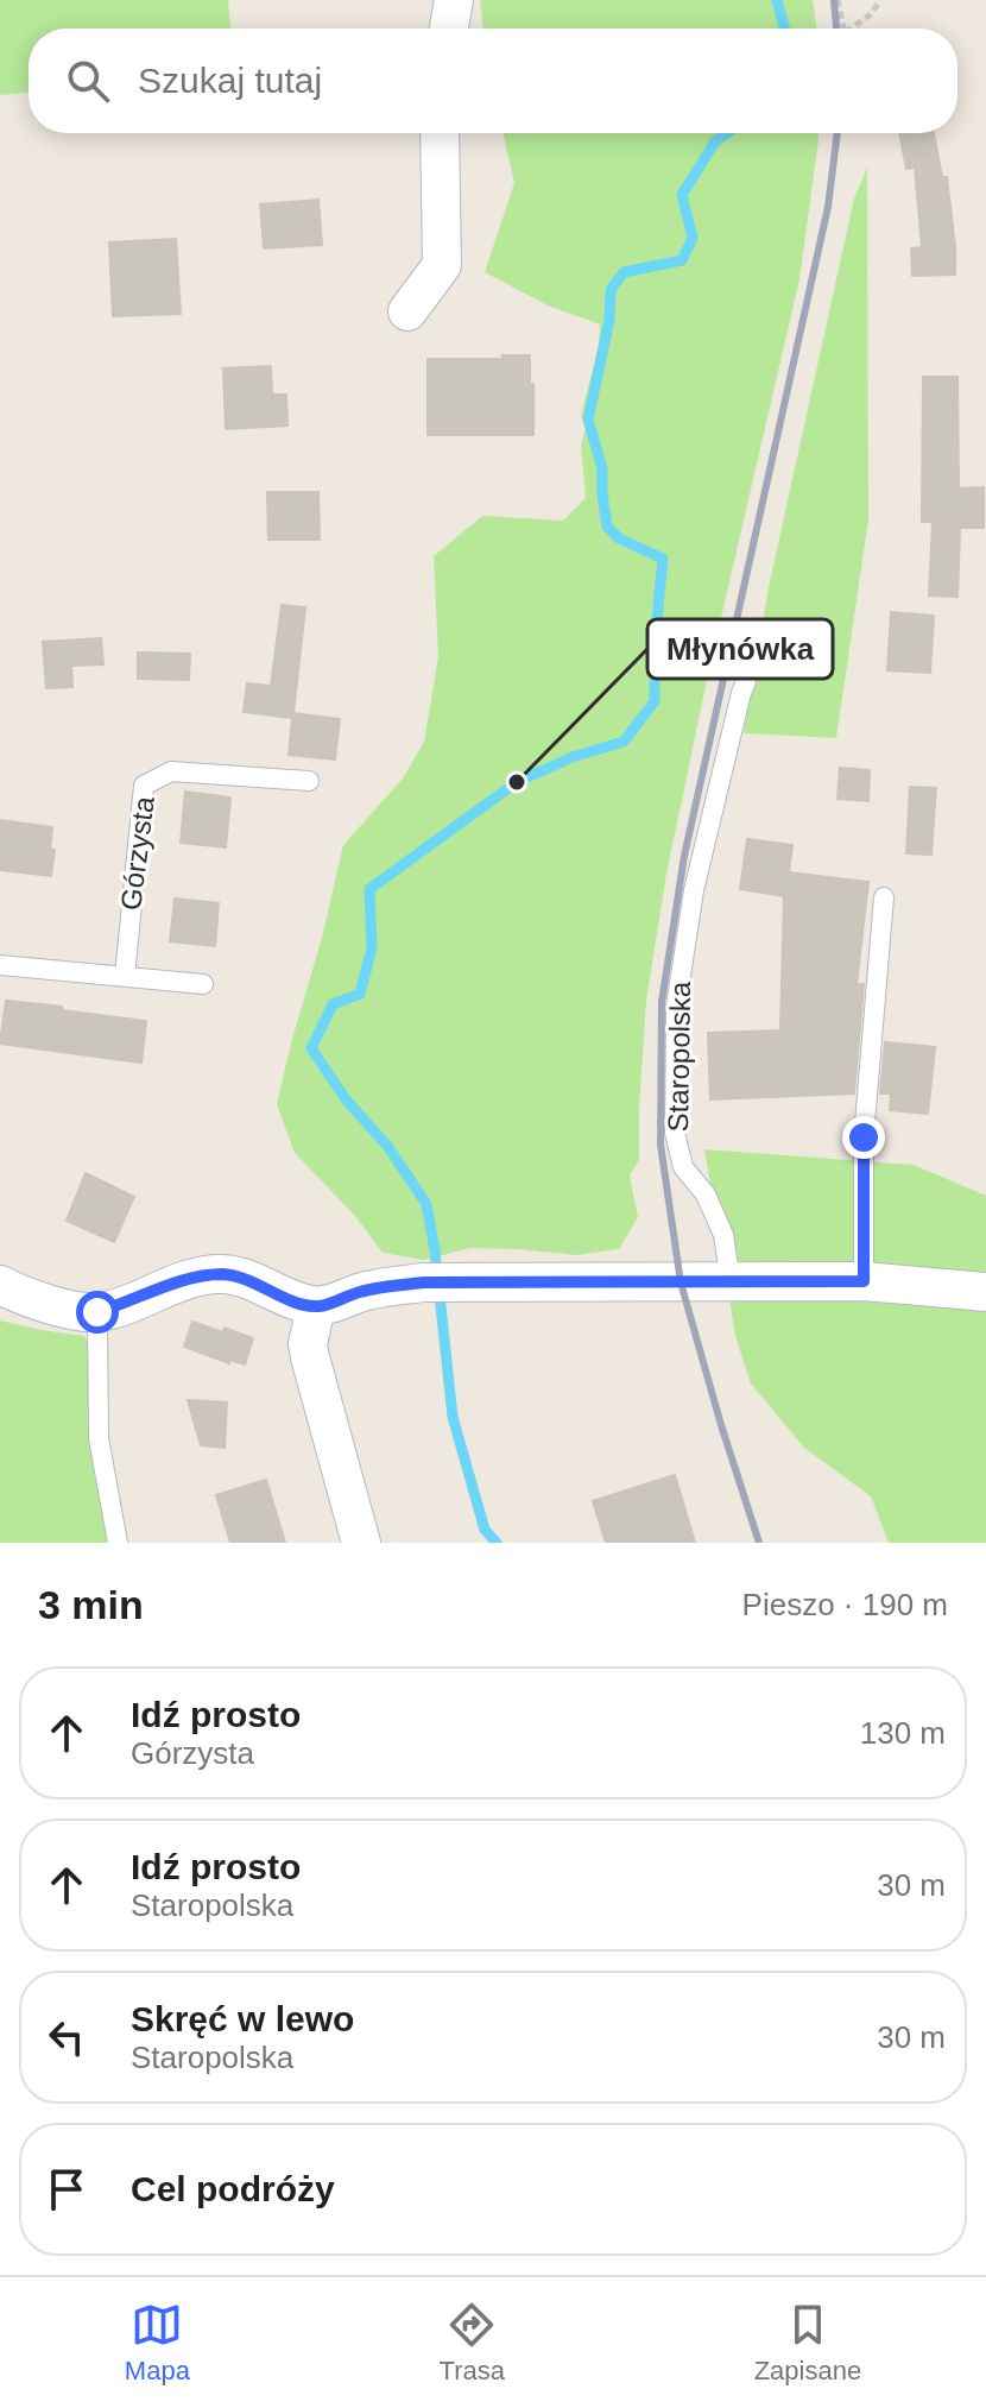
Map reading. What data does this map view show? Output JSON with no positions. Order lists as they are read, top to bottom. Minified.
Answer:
{"streets":{"lane":["Górzysta","Staropolska"]},"places":["Młynówka"],"page":{"search":"Szukaj tutaj","heading":["3 min","Pieszo · 190 m"],"list":[["Idź prosto","Górzysta","130 m"],["Idź prosto","Staropolska","30 m"],["Skręć w lewo","Staropolska","30 m"],"Cel podróży"],"nav":["Mapa","Trasa","Zapisane"]}}
